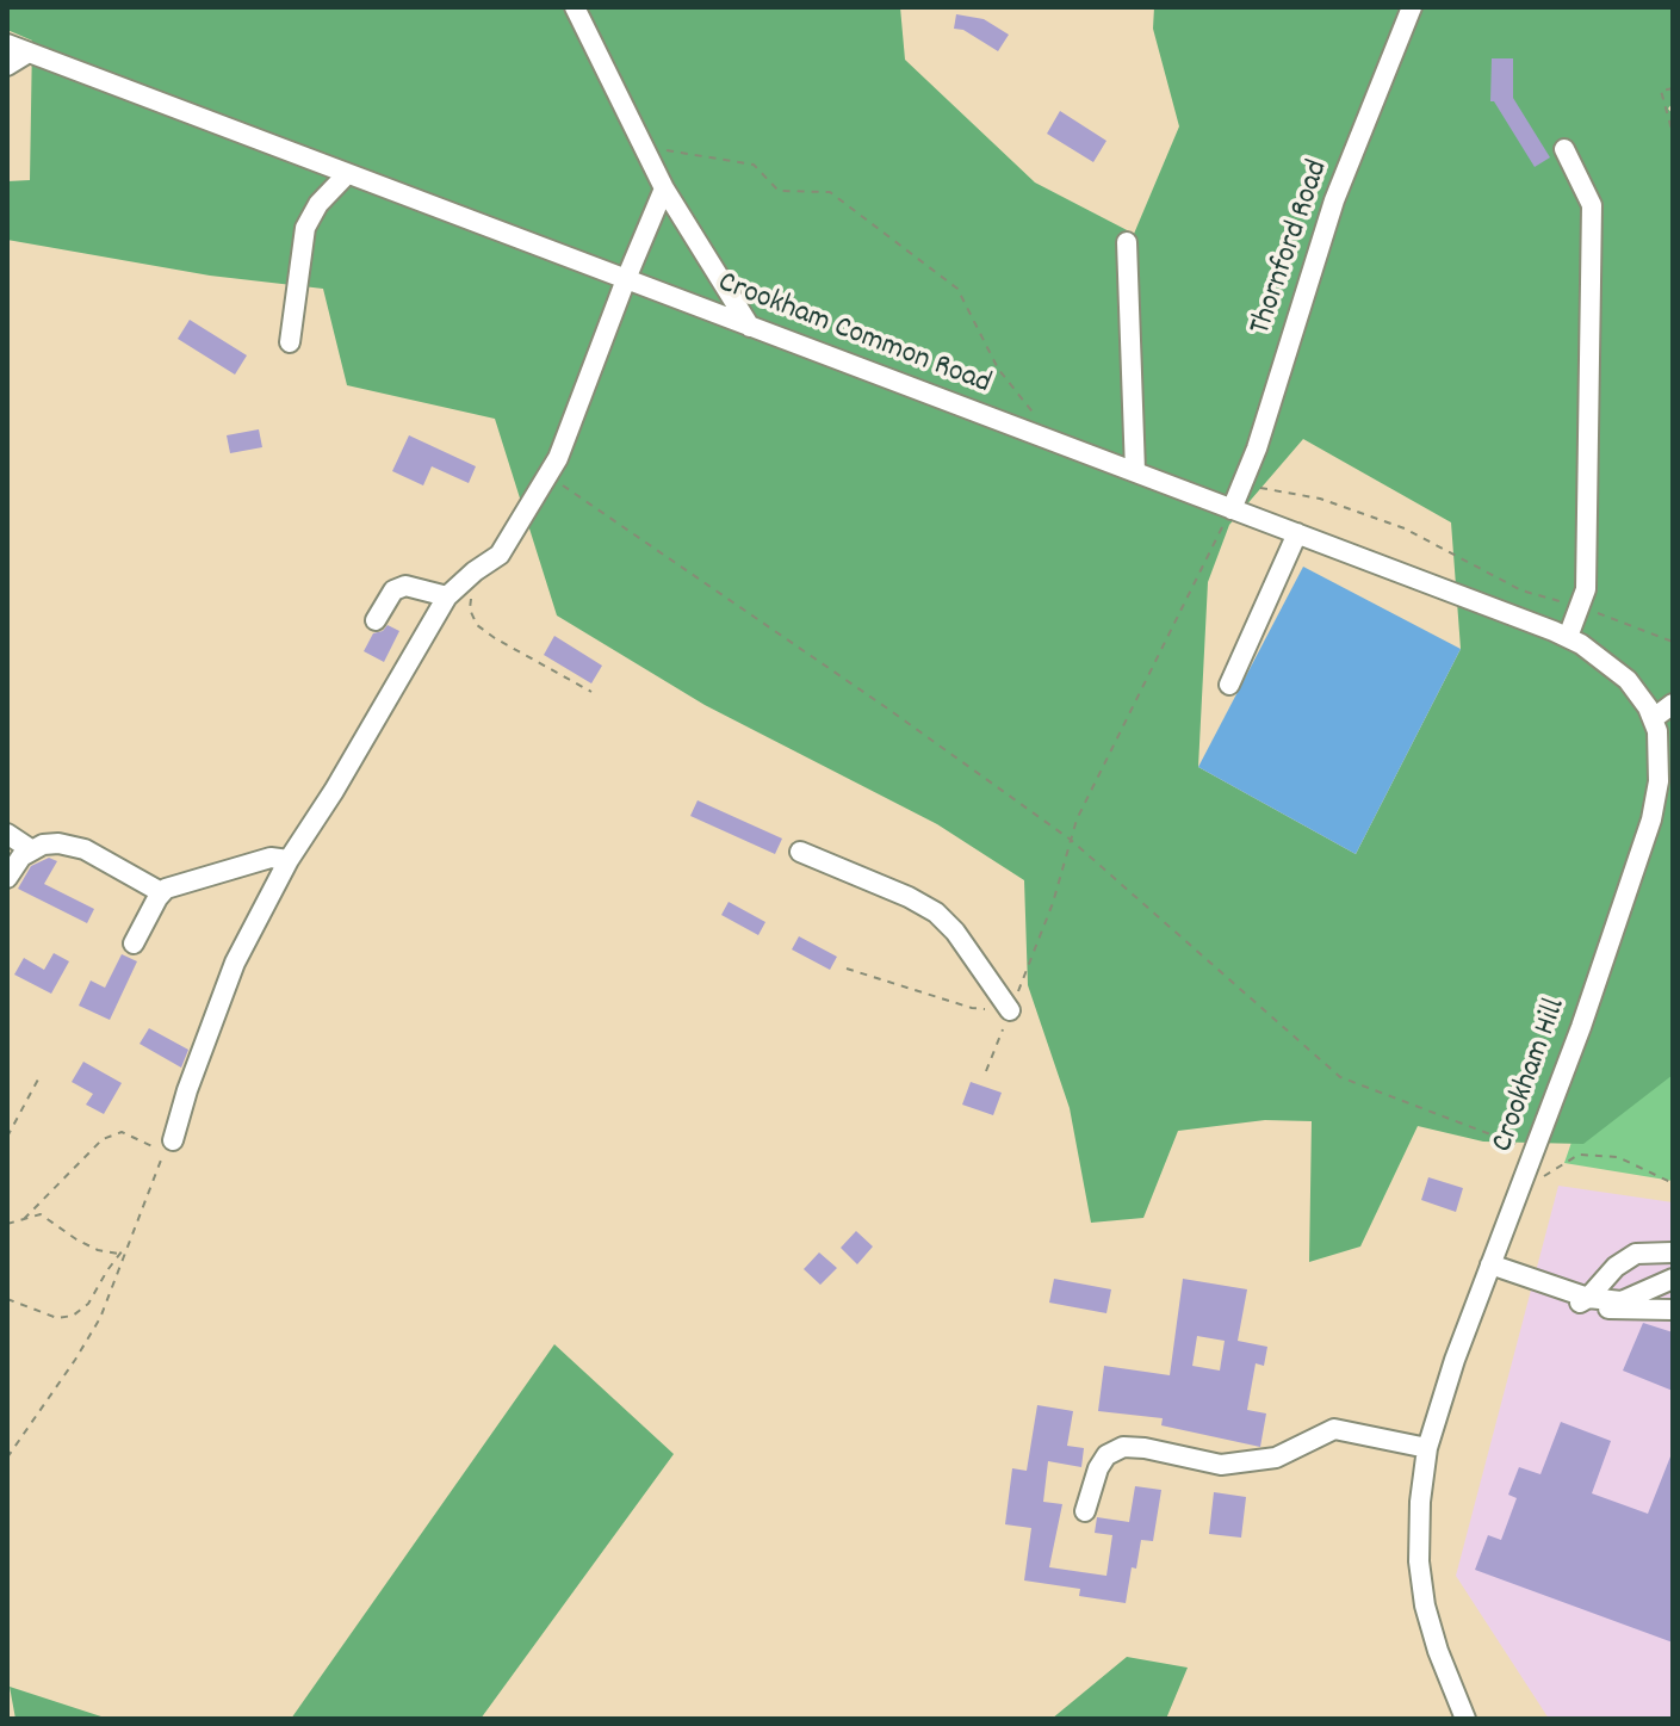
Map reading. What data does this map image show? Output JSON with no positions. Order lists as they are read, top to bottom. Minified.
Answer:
{"streets":{"street":["Thornford Road","Crookham Common Road","Crookham Hill"]},"crossings":[["Thornford Road","Crookham Common Road"],["Crookham Common Road","Crookham Hill"]]}
